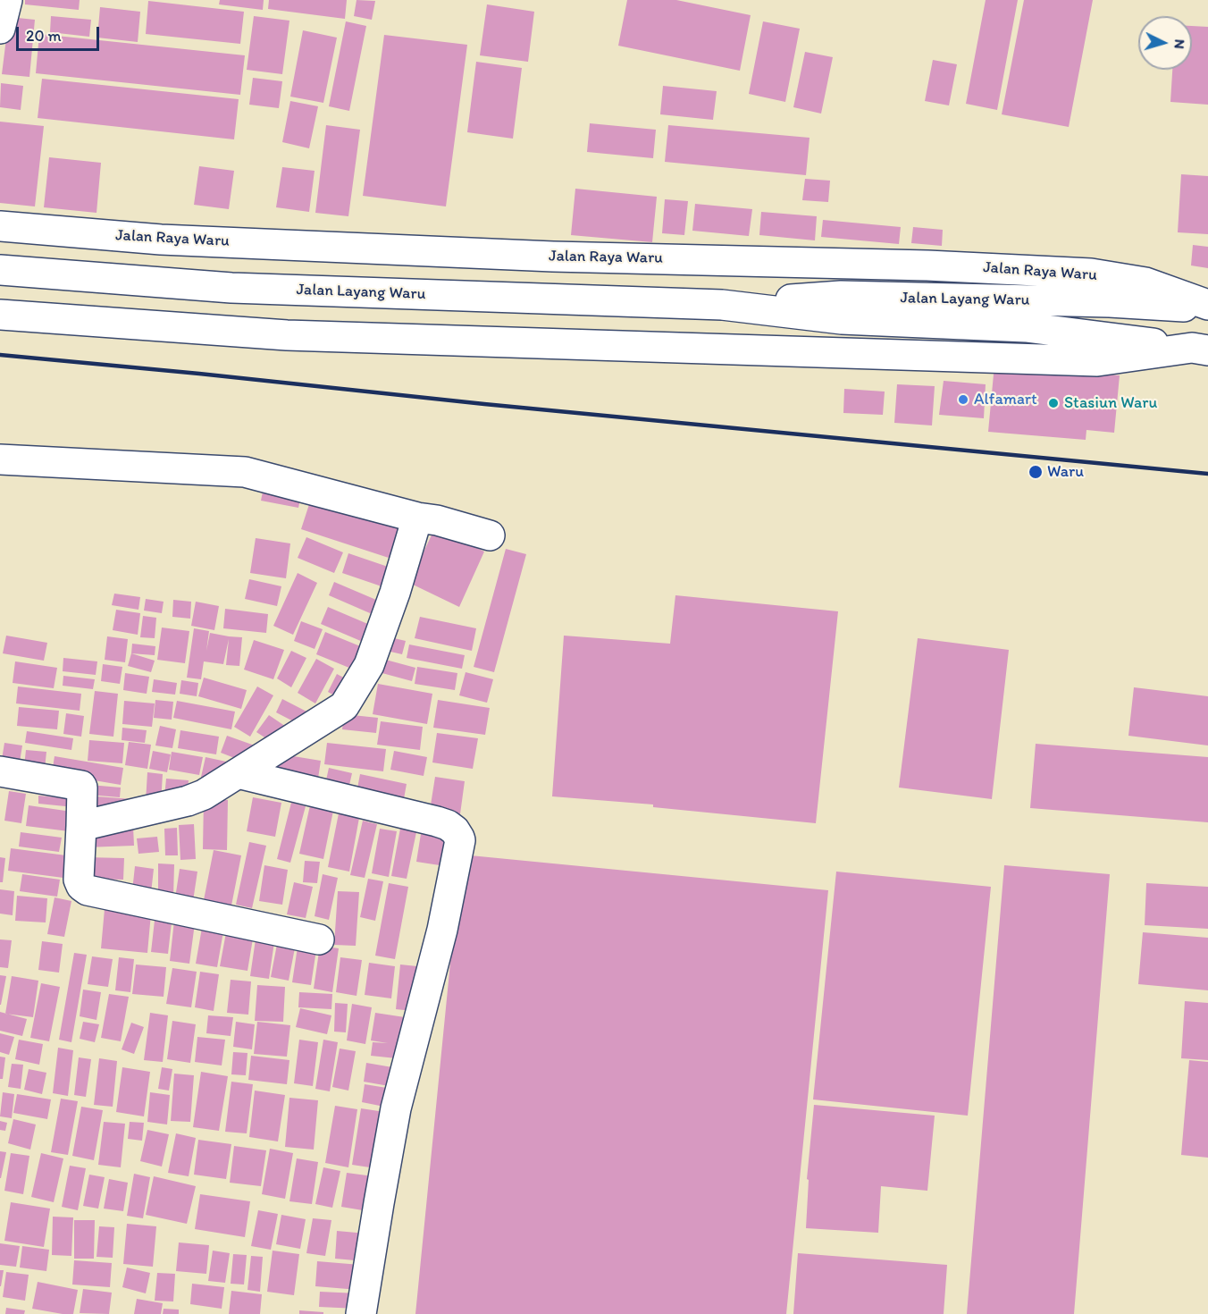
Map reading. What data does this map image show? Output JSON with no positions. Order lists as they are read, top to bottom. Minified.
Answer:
{"streets":{"main road":["Jalan Raya Waru","Jalan Layang Waru"]},"crossings":[["Jalan Raya Waru","Jalan Layang Waru"]],"places":["Alfamart","Stasiun Waru","Waru"],"scale_bar":"20 m","north":"right"}
